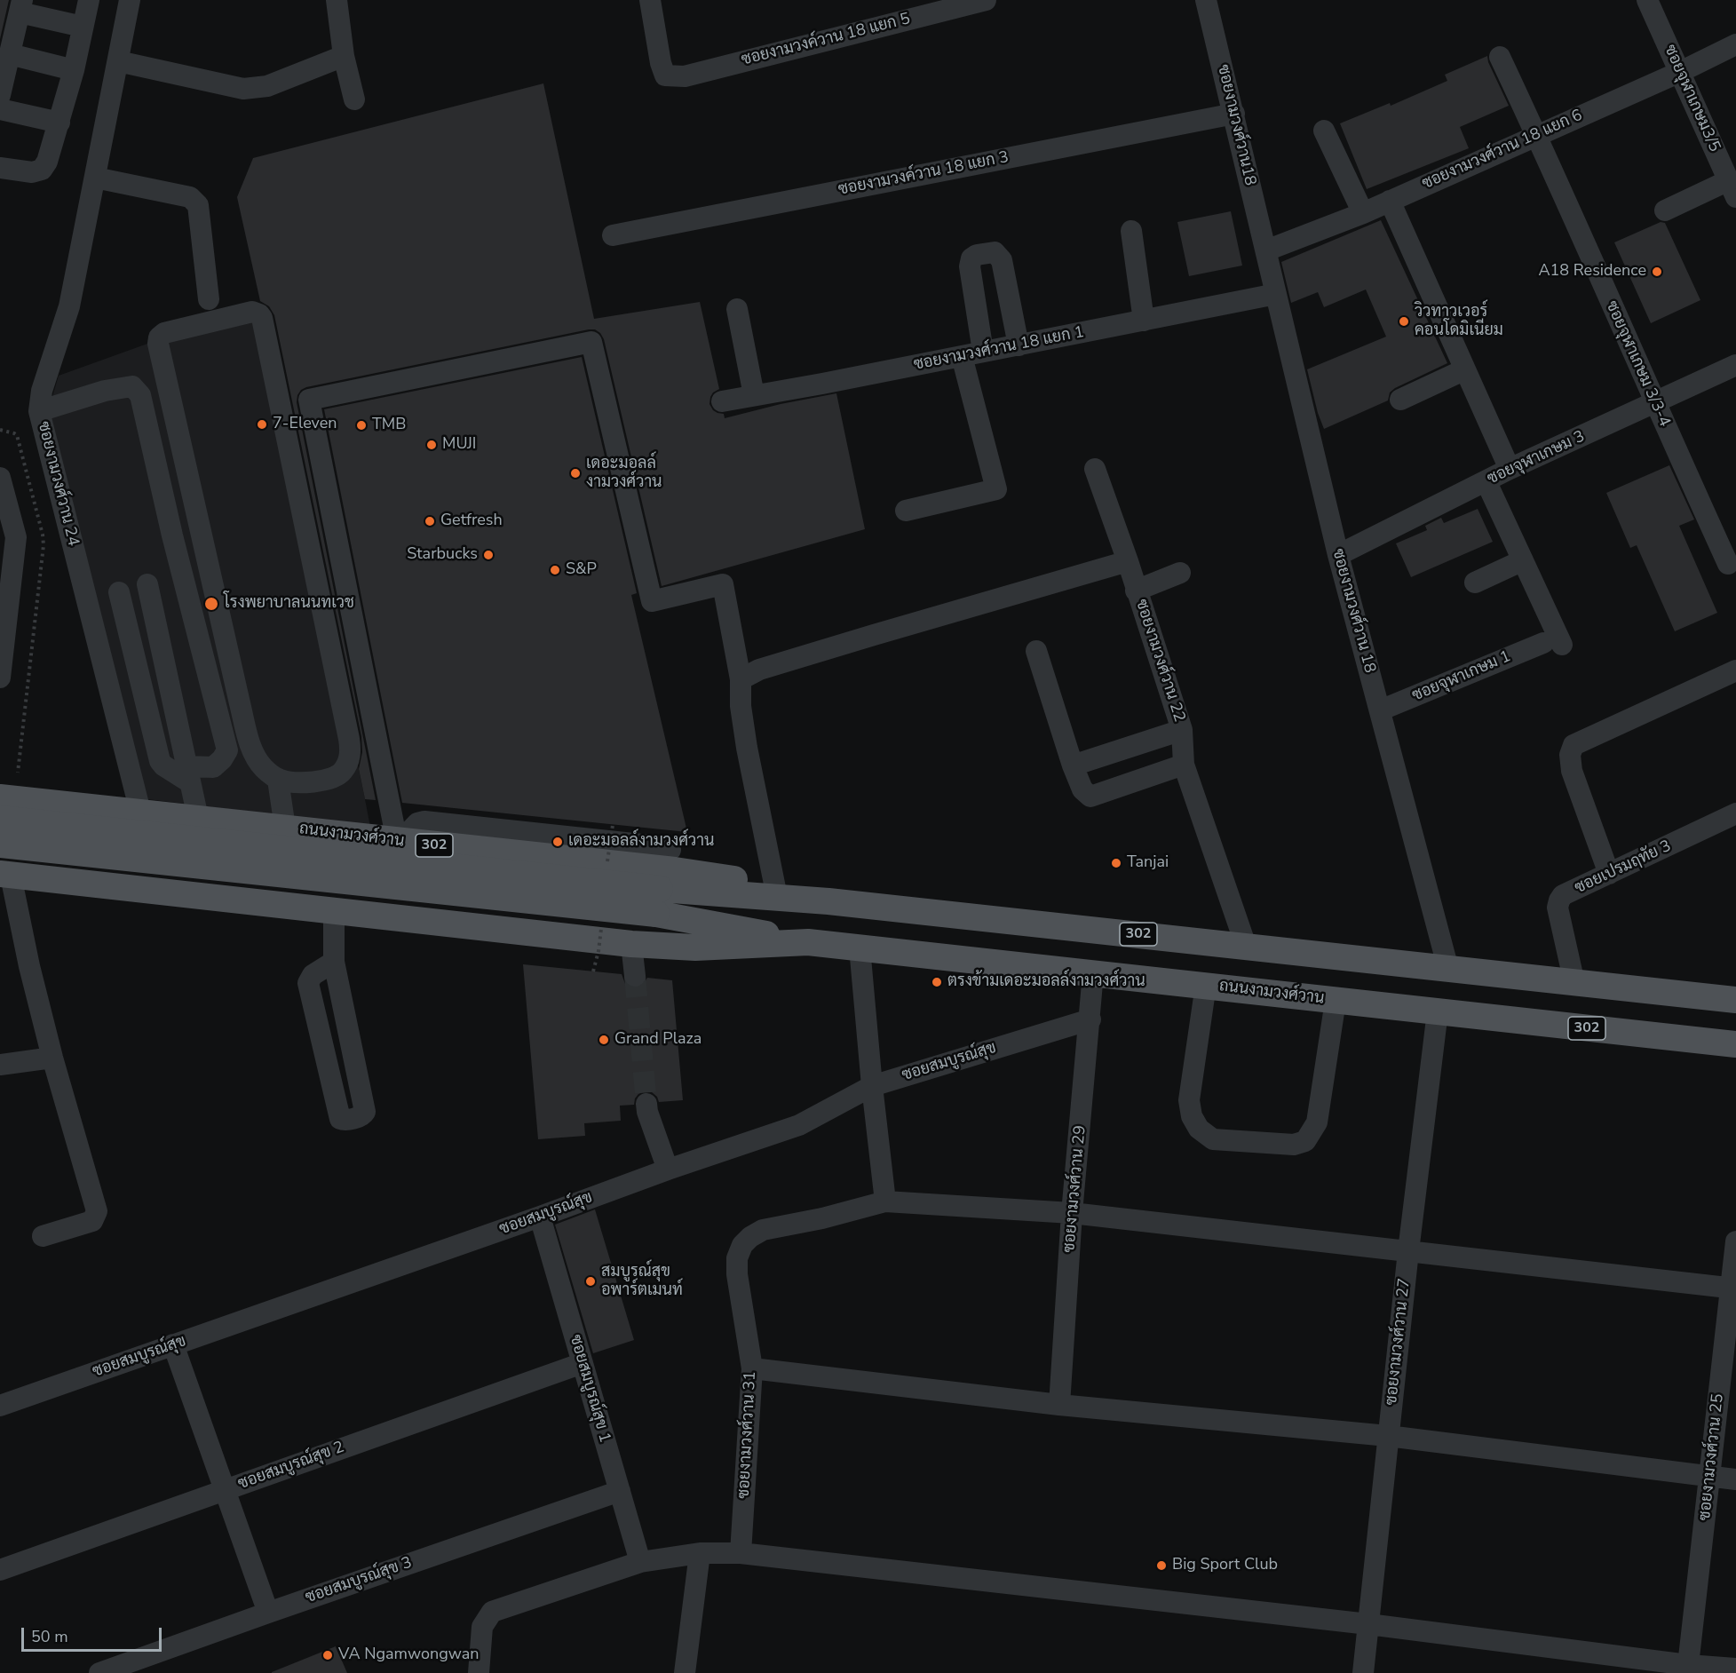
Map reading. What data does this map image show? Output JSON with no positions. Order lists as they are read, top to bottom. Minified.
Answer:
{"streets":{"main road":["ถนนงามวงศ์วาน","302"],"street":["ซอยงามวงค์วาน 18 แยก 5","ซอยจุฬาเกษม3/5","ซอยงามวงศ์วาน18","ซอยงามวงศ์วาน 18 แยก 6","ซอยงามวงค์วาน 18 แยก 3","ซอยงามวงศ์วาน 18 แยก 1","ซอยจุฬาเกษม 3/3-4","ซอยจุฬาเกษม 3","ซอยงามวงศ์วาน 24","ซอยงามวงศ์วาน 18","ซอยงามวงศ์วาน 22","ซอยจุฬาเกษม 1","ซอยเปรมฤทัย 3","ซอยสมบูรณ์สุข","ซอยงามวงศ์วาน 29","ซอยงามวงศ์วาน 27","ซอยสมบูรณ์สุข 1","ซอยงามวงศ์วาน 31","ซอยงามวงศ์วาน 25","ซอยสมบูรณ์สุข 2","ซอยสมบูรณ์สุข 3"]},"crossings":[["ซอยจุฬาเกษม3/5","ซอยงามวงศ์วาน 18 แยก 6"],["ซอยงามวงศ์วาน18","ซอยงามวงศ์วาน 18 แยก 6"],["ซอยงามวงศ์วาน18","ซอยงามวงค์วาน 18 แยก 3"],["ซอยงามวงศ์วาน18","ซอยงามวงศ์วาน 18"],["ซอยงามวงศ์วาน 18 แยก 6","ซอยจุฬาเกษม 3/3-4"],["ซอยงามวงศ์วาน 18 แยก 6","ซอยงามวงศ์วาน 18"],["ซอยงามวงศ์วาน 18 แยก 1","ซอยงามวงศ์วาน 18"],["ซอยจุฬาเกษม 3/3-4","ซอยจุฬาเกษม 3"],["ซอยจุฬาเกษม 3","ซอยงามวงศ์วาน 18"],["ซอยงามวงศ์วาน 24","ถนนงามวงศ์วาน"],["ซอยงามวงศ์วาน 18","ซอยจุฬาเกษม 1"],["ซอยงามวงศ์วาน 18","ถนนงามวงศ์วาน"],["ซอยงามวงศ์วาน 22","ถนนงามวงศ์วาน"],["ถนนงามวงศ์วาน","ซอยเปรมฤทัย 3"],["ถนนงามวงศ์วาน","ซอยงามวงศ์วาน 29"],["ถนนงามวงศ์วาน","ซอยงามวงศ์วาน 27"],["ซอยสมบูรณ์สุข","ซอยงามวงศ์วาน 29"],["ซอยสมบูรณ์สุข","ซอยสมบูรณ์สุข 1"],["ซอยงามวงศ์วาน 29","ซอยงามวงศ์วาน 31"],["ซอยงามวงศ์วาน 27","ซอยงามวงศ์วาน 31"],["ซอยสมบูรณ์สุข 1","ซอยสมบูรณ์สุข 2"],["ซอยสมบูรณ์สุข 1","ซอยสมบูรณ์สุข 3"],["ซอยงามวงศ์วาน 31","ซอยงามวงศ์วาน 25"]],"places":["A18 Residence","วิวทาวเวอร์ คอนโดมิเนียม","7-Eleven","TMB","MUJI","เดอะมอลล์ งามวงศ์วาน","Getfresh","Starbucks","S&P","โรงพยาบาลนนทเวช","เดอะมอลล์งามวงศ์วาน","Tanjai","ตรงข้ามเดอะมอลล์งามวงศ์วาน","Grand Plaza","สมบูรณ์สุข อพาร์ตเมนท์","Big Sport Club","VA Ngamwongwan"],"scale_bar":"50 m"}
